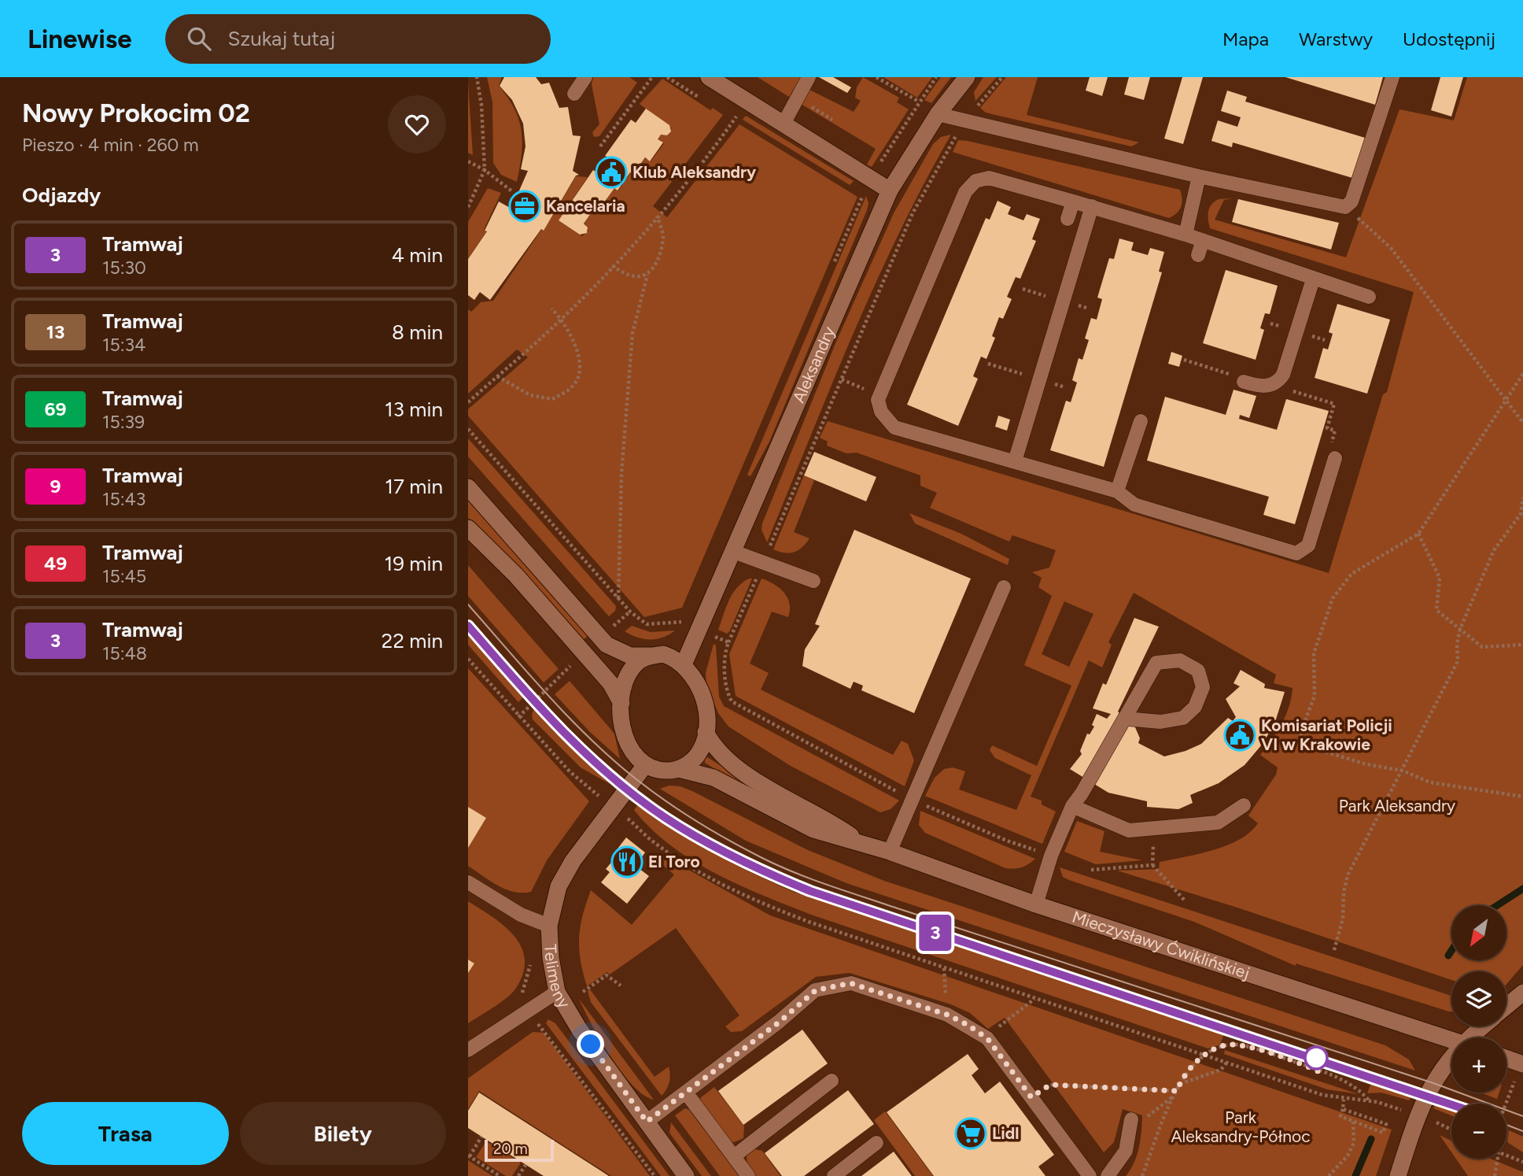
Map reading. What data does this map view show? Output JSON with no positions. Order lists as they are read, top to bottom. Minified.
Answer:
{"streets":{"street":["Aleksandry","Mieczysławy Ćwiklińskiej","Telimeny"]},"crossings":[["Aleksandry","Mieczysławy Ćwiklińskiej"],["Aleksandry","Telimeny"],["Mieczysławy Ćwiklińskiej","Telimeny"]],"parks":["Park Aleksandry","Park Aleksandry-Północ"],"places":{"public building":["Klub Aleksandry","Komisariat Policji VI w Krakowie"],"office":["Kancelaria"],"restaurant":["El Toro"],"supermarket":["Lidl"]},"lines":["tram line 3"],"scale_bar":"20 m","north":"bottom left","page":{"header":"Linewise","search":"Szukaj tutaj","nav":["Mapa","Warstwy","Udostępnij"],"heading":[["Nowy Prokocim 02","Pieszo · 4 min · 260 m"],"Odjazdy"],"on_map":"3","list":[{"mark":"3","name":"Tramwaj","note":"15:30","value":"4 min"},{"mark":"13","name":"Tramwaj","note":"15:34","value":"8 min"},{"mark":"69","name":"Tramwaj","note":"15:39","value":"13 min"},{"mark":"9","name":"Tramwaj","note":"15:43","value":"17 min"},{"mark":"49","name":"Tramwaj","note":"15:45","value":"19 min"},{"mark":"3","name":"Tramwaj","note":"15:48","value":"22 min"}],"map_buttons":["+","−"],"buttons":["Trasa","Bilety"],"scale":"20 m"}}
